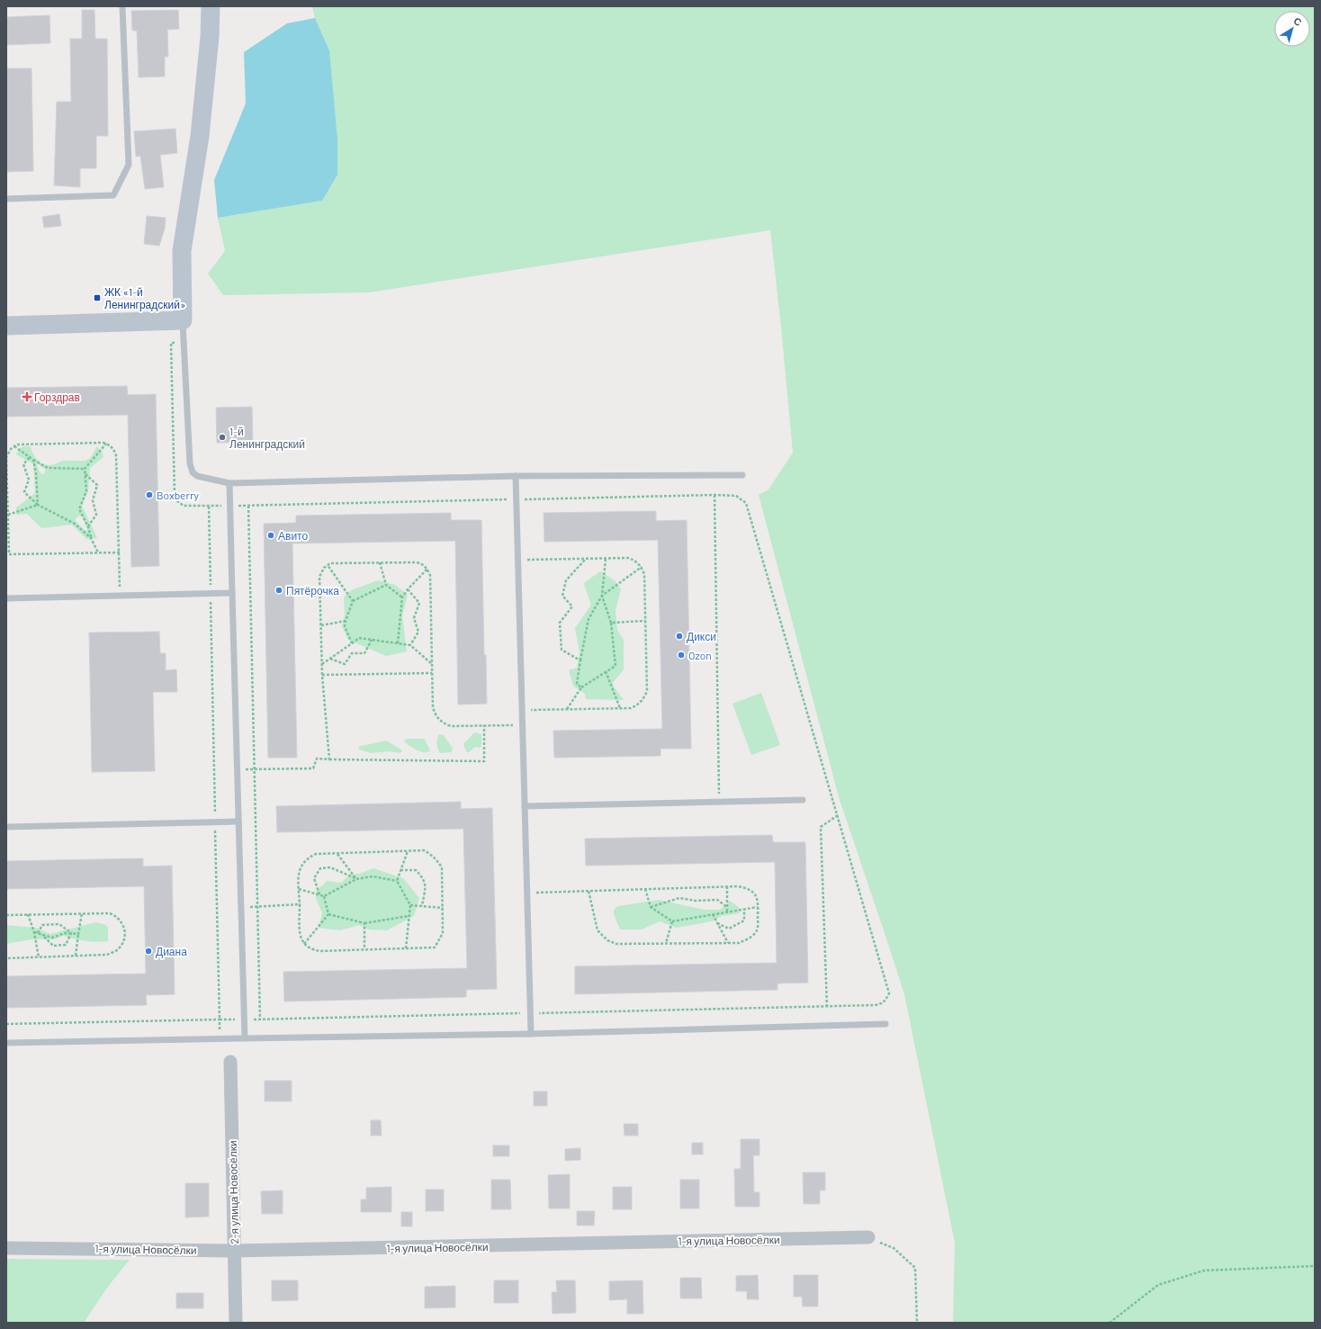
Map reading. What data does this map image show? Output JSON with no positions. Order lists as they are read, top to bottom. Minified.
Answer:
{"streets":{"street":["2-я улица Новосёлки","1-я улица Новосёлки"]},"crossings":[["2-я улица Новосёлки","1-я улица Новосёлки"]],"places":{"transit":["ЖК «1-й Ленинградский»"],"health":["Горздрав"],"other":["1-й Ленинградский","Boxberry","Авито","Пятёрочка","Дикси","Ozon","Диана"]},"north":"top right"}
